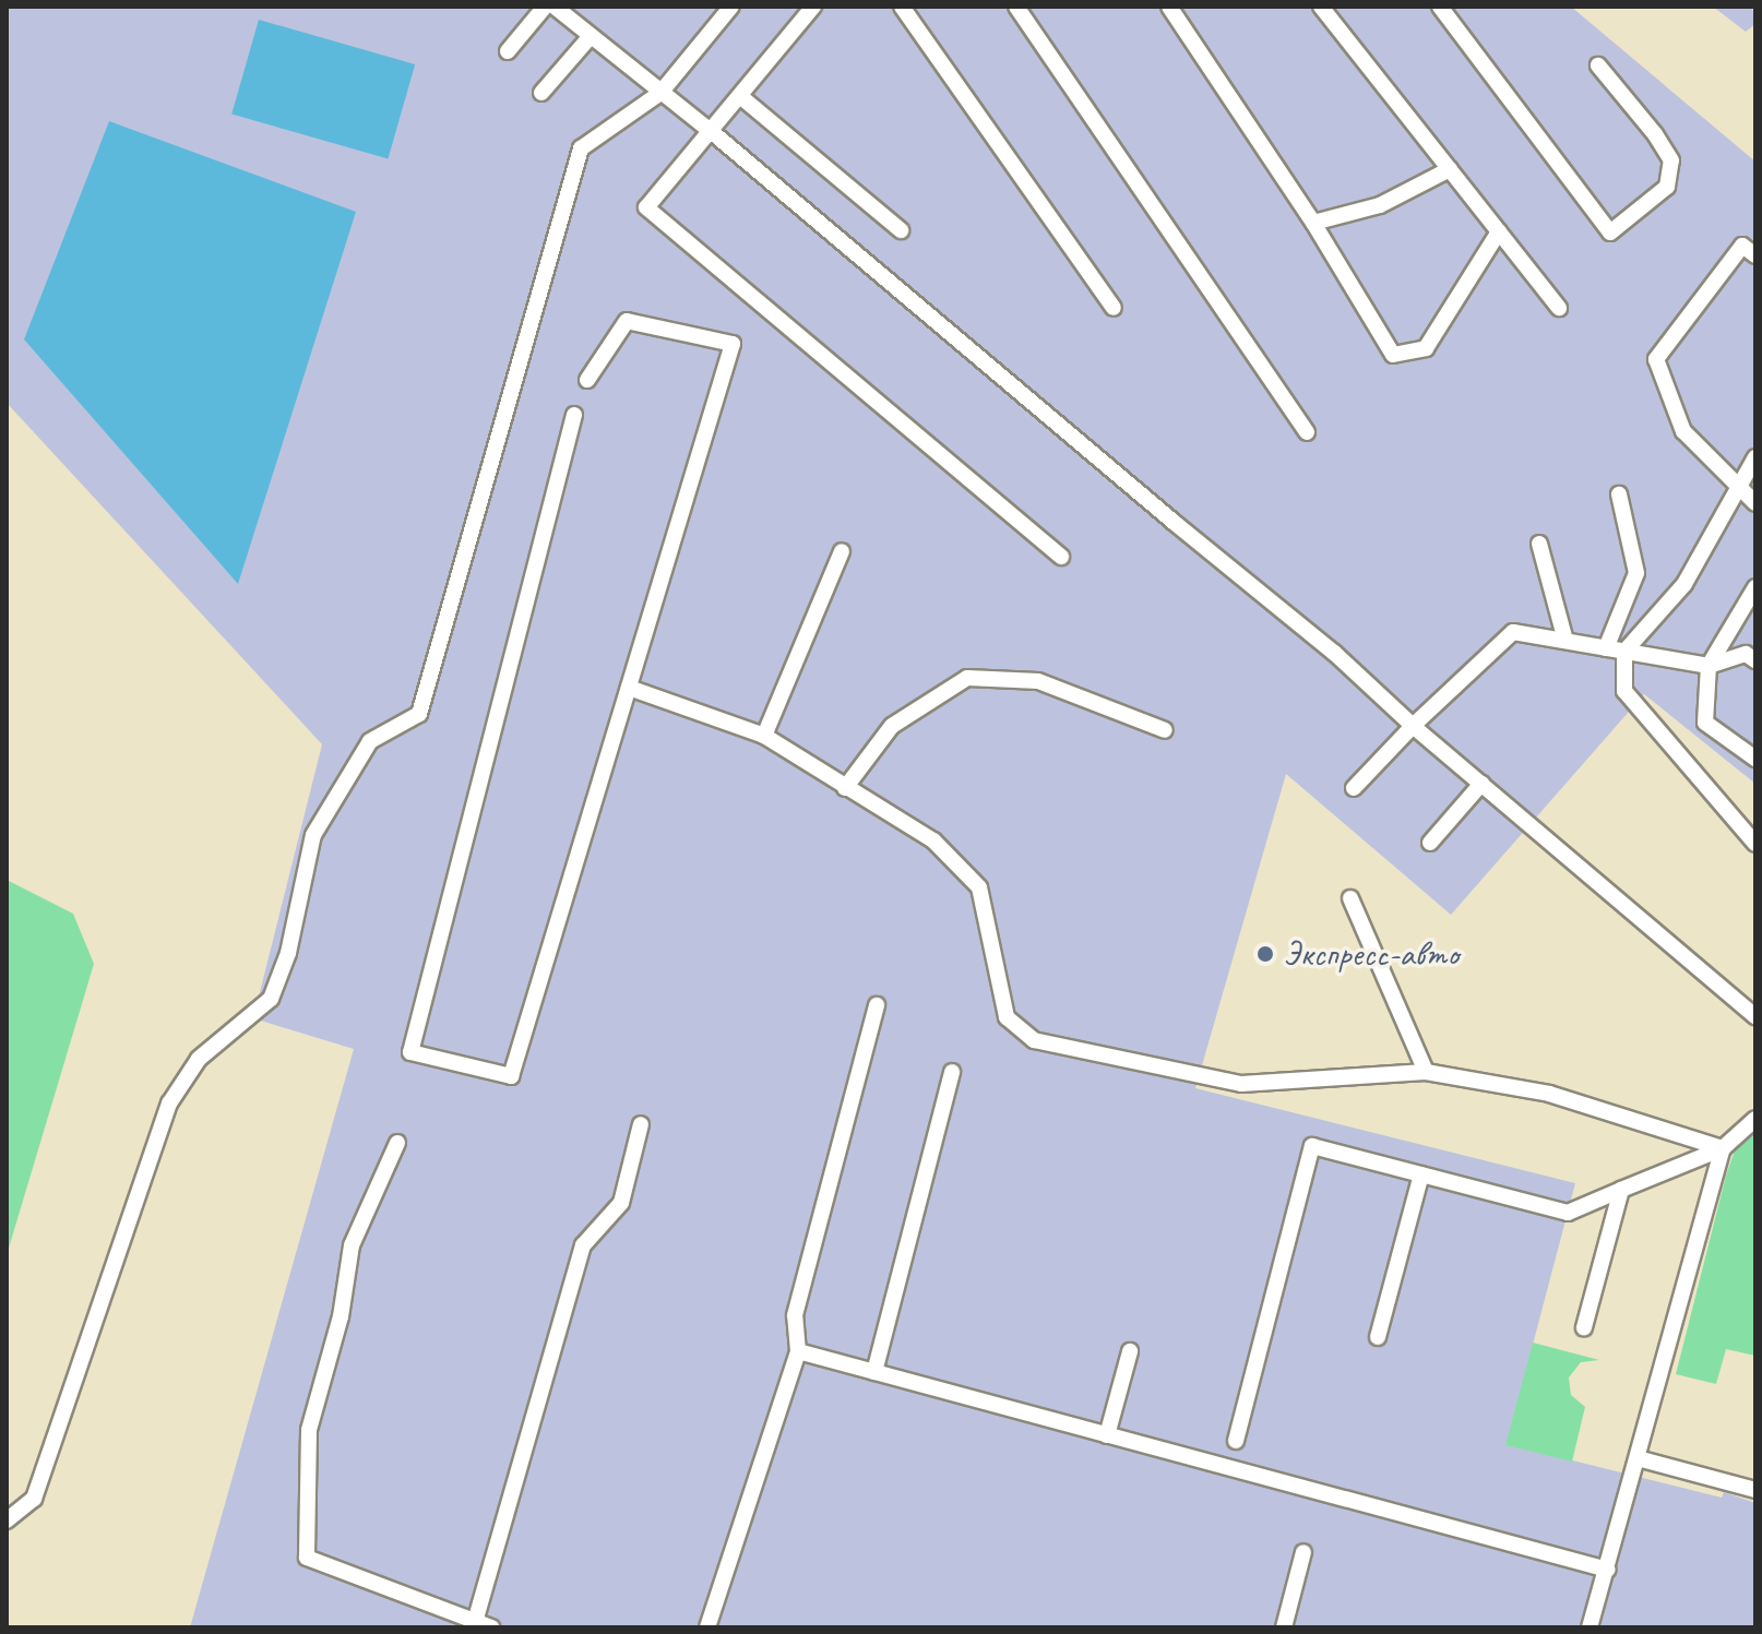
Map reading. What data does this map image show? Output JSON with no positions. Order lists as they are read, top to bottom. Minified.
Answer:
{"places":["Экспресс-авто"]}
